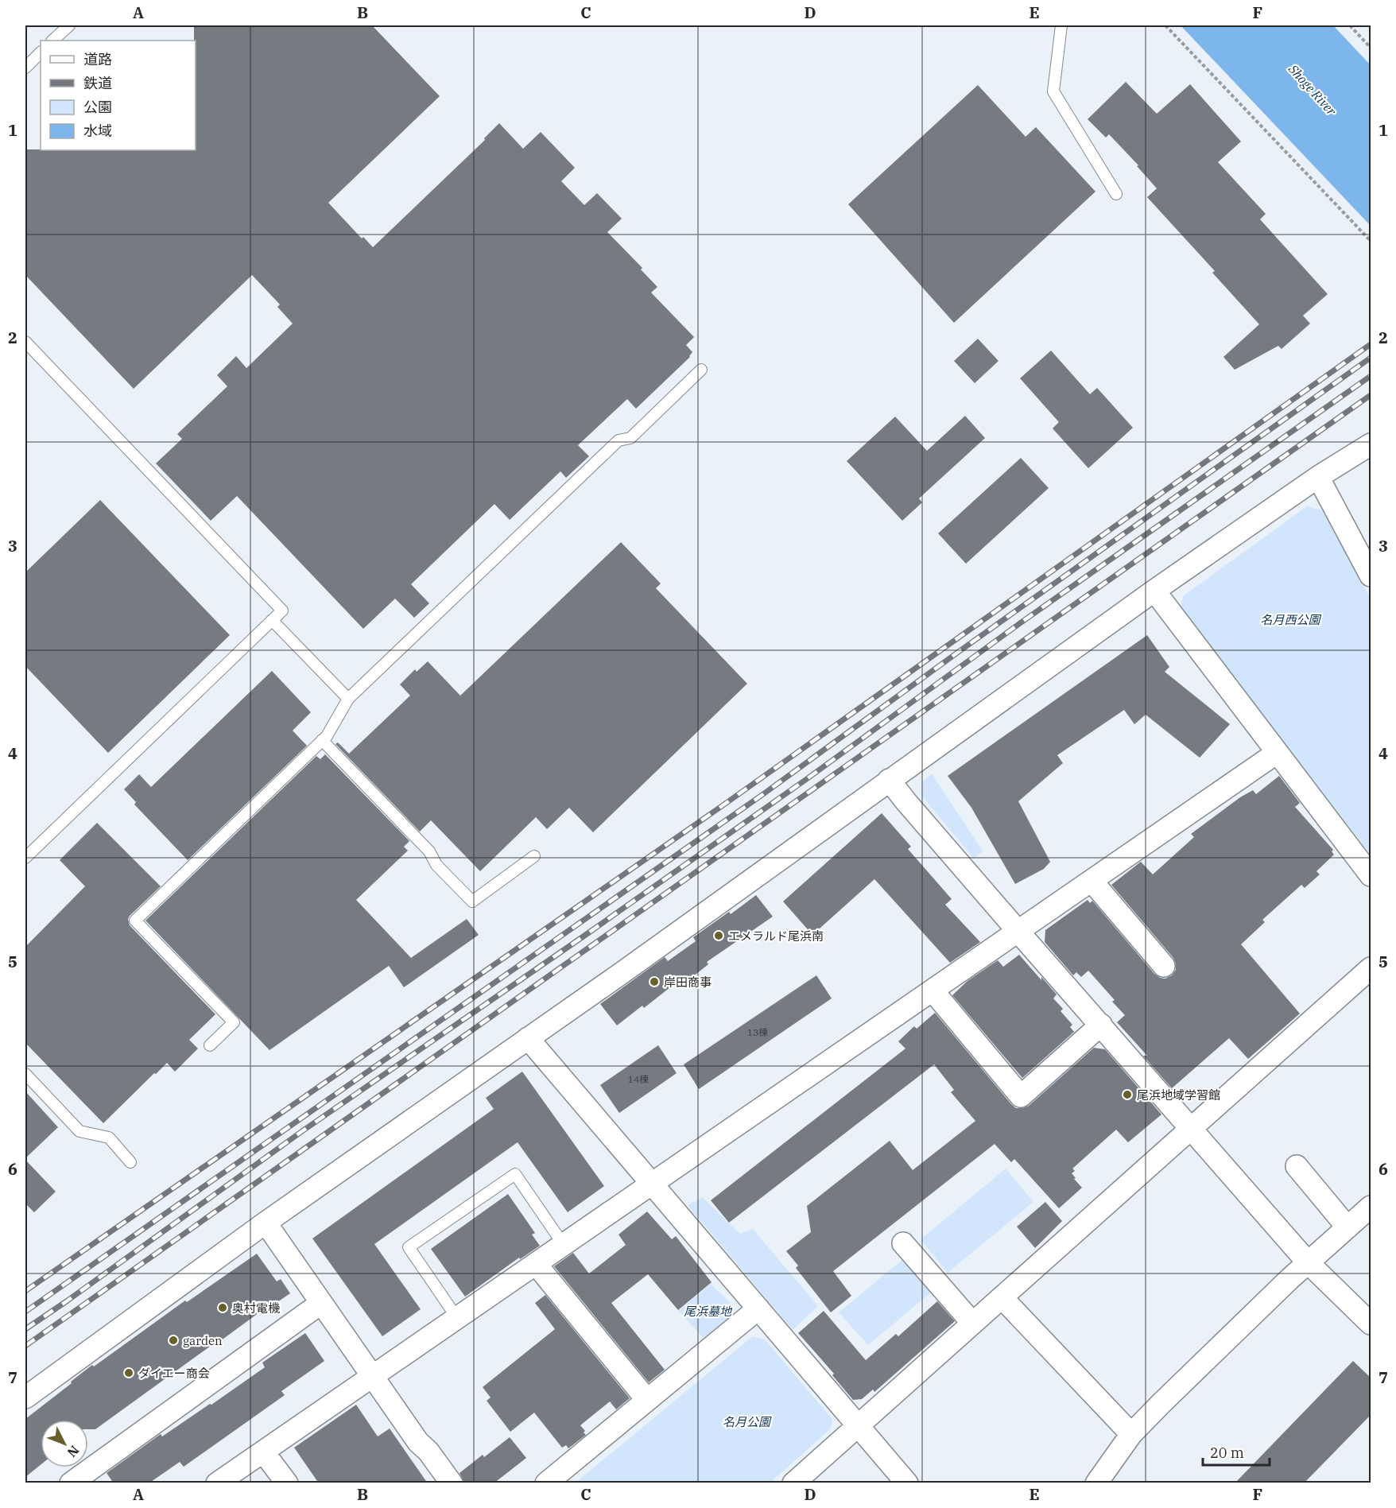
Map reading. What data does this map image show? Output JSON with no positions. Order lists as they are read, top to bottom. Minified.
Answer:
{"water":["Shoge River"],"parks":["名月西公園","尾浜墓地","名月公園"],"places":["エメラルド尾浜南","岸田商事","尾浜地域学習館","奥村電機","garden","ダイエー商会"],"house_numbers":["13棟","14棟"],"legend":["道路","鉄道","公園","水域"],"scale_bar":"20 m","north":"bottom right","grid":{"columns":["A","B","C","D","E","F"],"rows":["1","2","3","4","5","6","7"]}}
